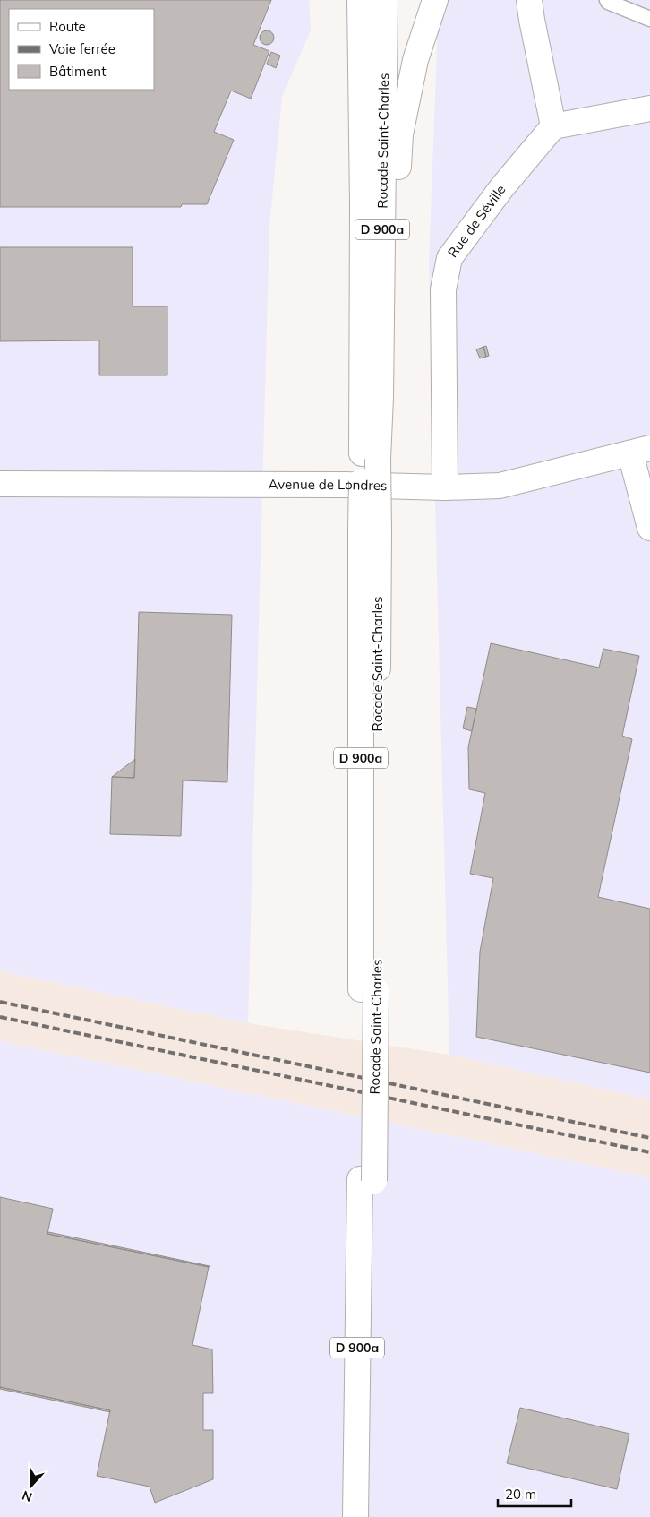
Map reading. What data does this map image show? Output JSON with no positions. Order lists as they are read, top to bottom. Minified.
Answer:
{"streets":{"main road":["Rocade Saint-Charles","Rue de Séville","D 900a","Avenue de Londres"]},"crossings":[["Rue de Séville","Avenue de Londres"]],"legend":["Route","Voie ferrée","Bâtiment"],"scale_bar":"20 m","north":"bottom"}
